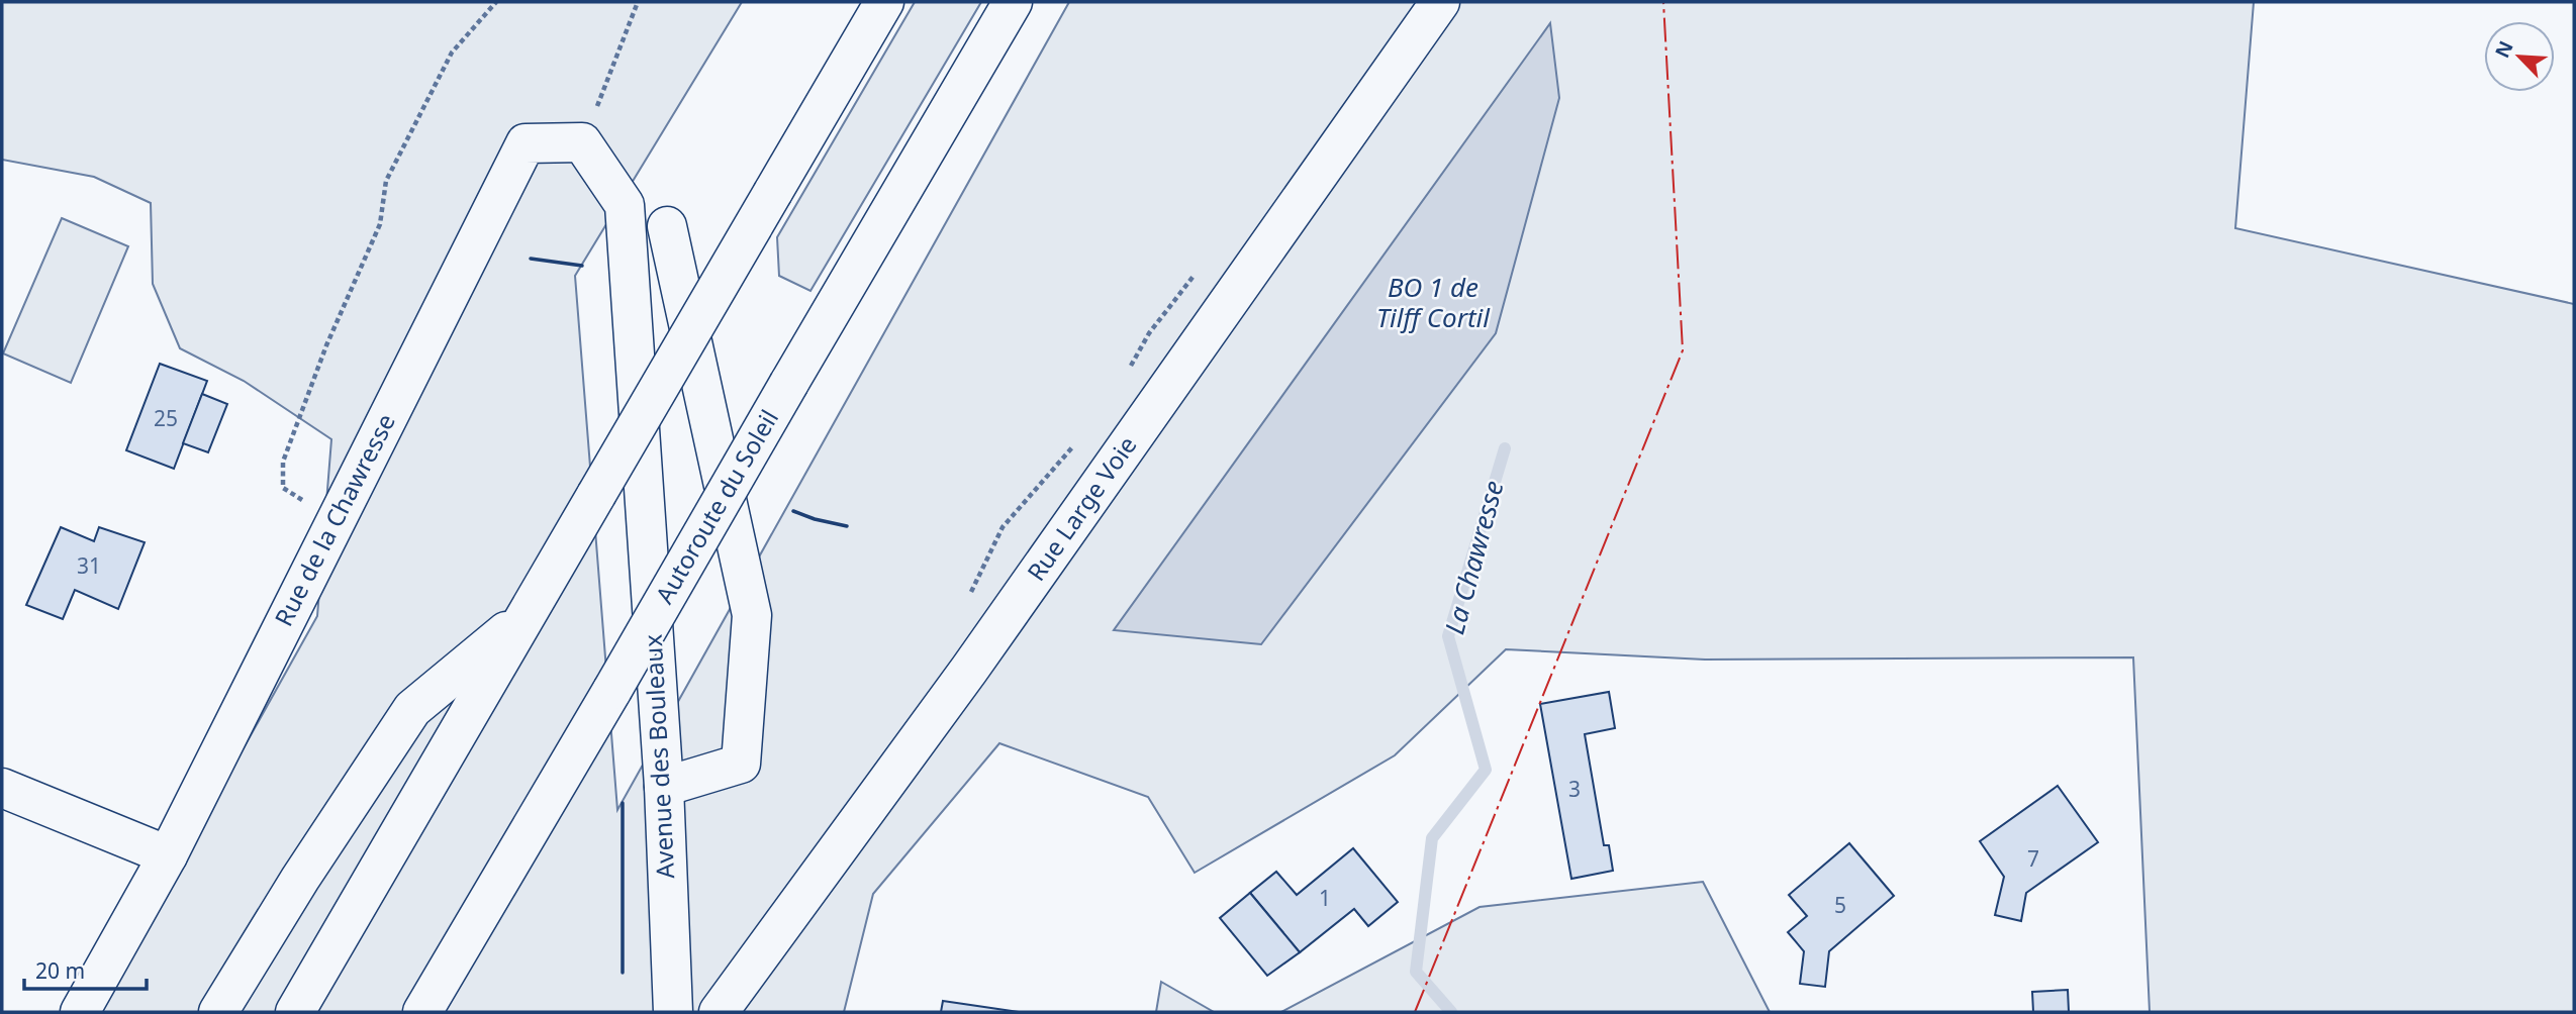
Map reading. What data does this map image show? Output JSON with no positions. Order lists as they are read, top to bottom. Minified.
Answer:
{"streets":{"main road":["Autoroute du Soleil","Rue Large Voie","Rue de la Chawresse","Avenue des Bouleaux"]},"crossings":[["Rue de la Chawresse","Avenue des Bouleaux"]],"water":["BO 1 de Tilff Cortil","La Chawresse"],"house_numbers":["25","31","3","7","1","5"],"scale_bar":"20 m","north":"top left"}
